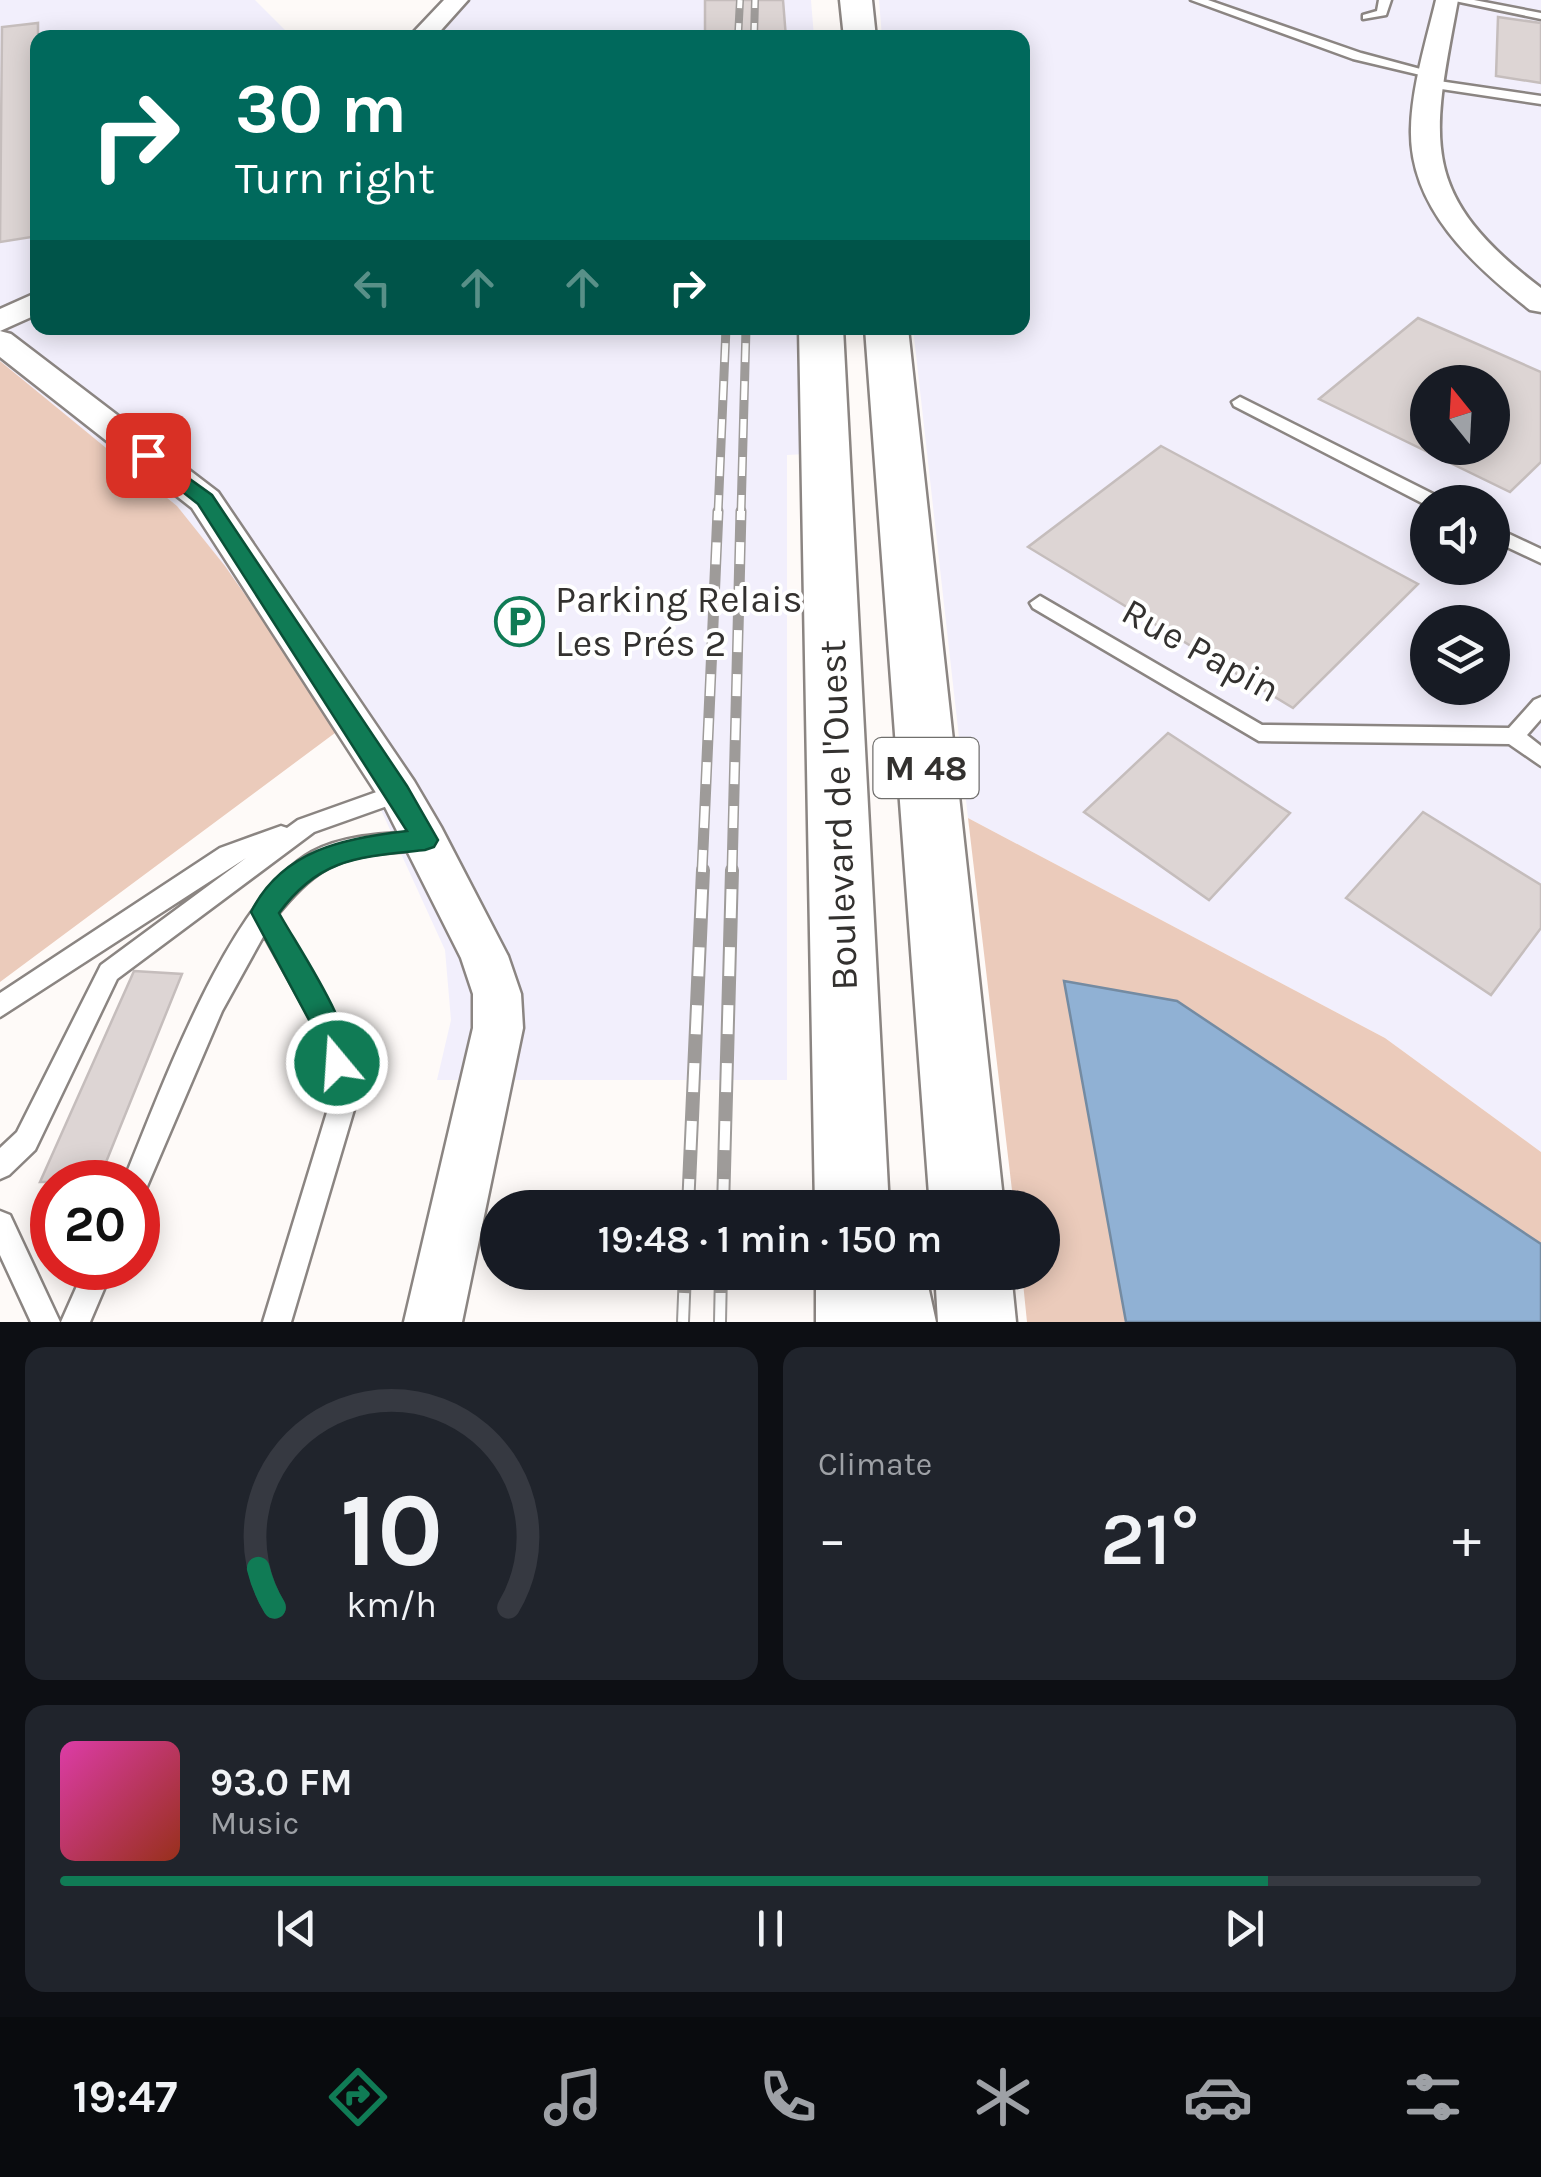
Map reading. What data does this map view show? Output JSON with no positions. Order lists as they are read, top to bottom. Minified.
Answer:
{"streets":{"main road":["M 48","Boulevard de l'Ouest"],"lane":["Rue Papin"]},"places":{"parking":["Parking Relais Les Prés 2"]},"north":"top","page":{"turn":["30 m","Turn right"],"limit":"20","trip":"19:48 · 1 min · 150 m","tile":"Climate","heat":["−","21°","+"],"song":["93.0 FM","Music"],"tabs":"19:47","gauge":["10","km/h"]}}
